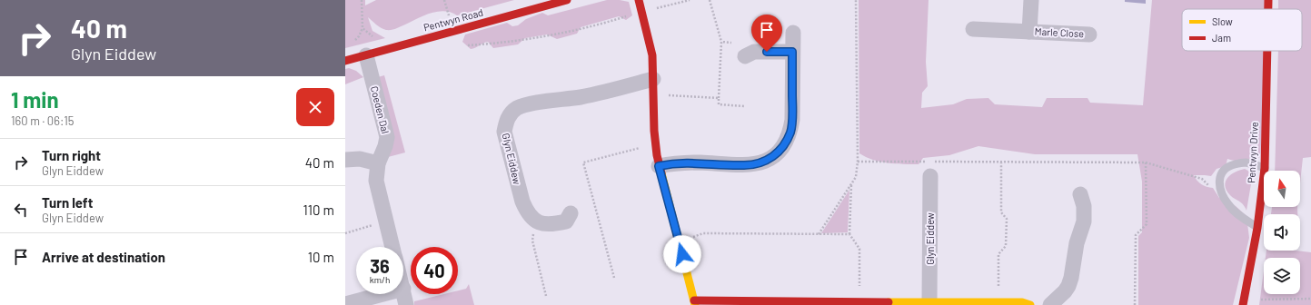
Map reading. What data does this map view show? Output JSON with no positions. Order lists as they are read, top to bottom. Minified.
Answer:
{"streets":{"street":["Pentwyn Road","Marle Close","Coeden Dal","Pentwyn Drive","Glyn Eiddew"]},"crossings":[["Pentwyn Road","Coeden Dal"]],"legend":["Slow","Jam"],"north":"top","page":{"turn":["40 m","Glyn Eiddew"],"heading":["1 min","160 m · 06:15"],"list":[{"name":"Turn right","note":"Glyn Eiddew","value":"40 m"},{"name":"Turn left","note":"Glyn Eiddew","value":"110 m"},{"name":"Arrive at destination","value":"10 m"}],"speed":"36 km/h","limit":"40"}}
